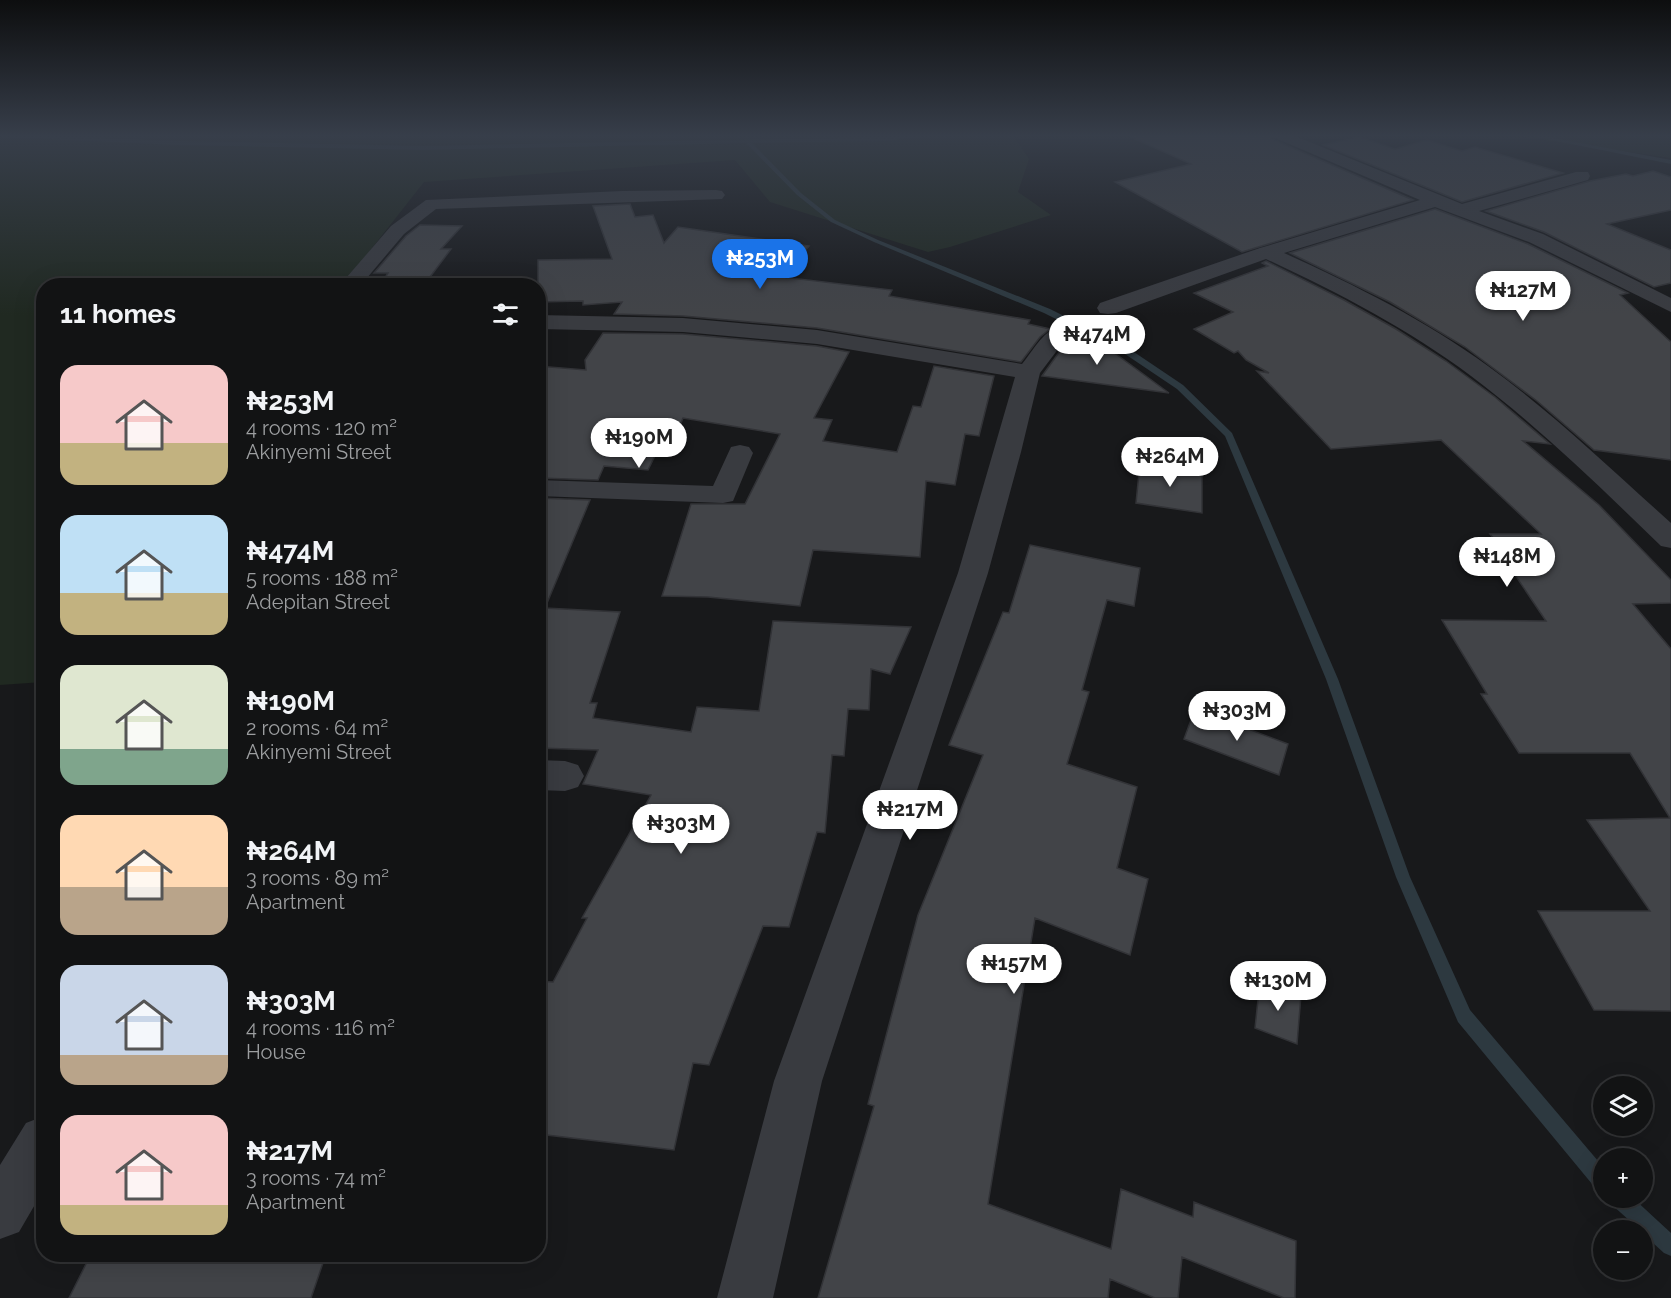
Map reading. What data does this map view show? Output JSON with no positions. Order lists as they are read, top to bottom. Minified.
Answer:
{"page":{"price":["₦253M","₦127M","₦474M","₦190M","₦264M","₦148M","₦303M","₦217M","₦303M","₦157M","₦130M"],"heading":"11 homes","list":[{"name":"₦253M","note":"4 rooms · 120 m² · Akinyemi Street"},{"name":"₦474M","note":"5 rooms · 188 m² · Adepitan Street"},{"name":"₦190M","note":"2 rooms · 64 m² · Akinyemi Street"},{"name":"₦264M","note":"3 rooms · 89 m² · Apartment"},{"name":"₦303M","note":"4 rooms · 116 m² · House"},{"name":"₦217M","note":"3 rooms · 74 m² · Apartment"}],"map_buttons":["+","−"]}}
